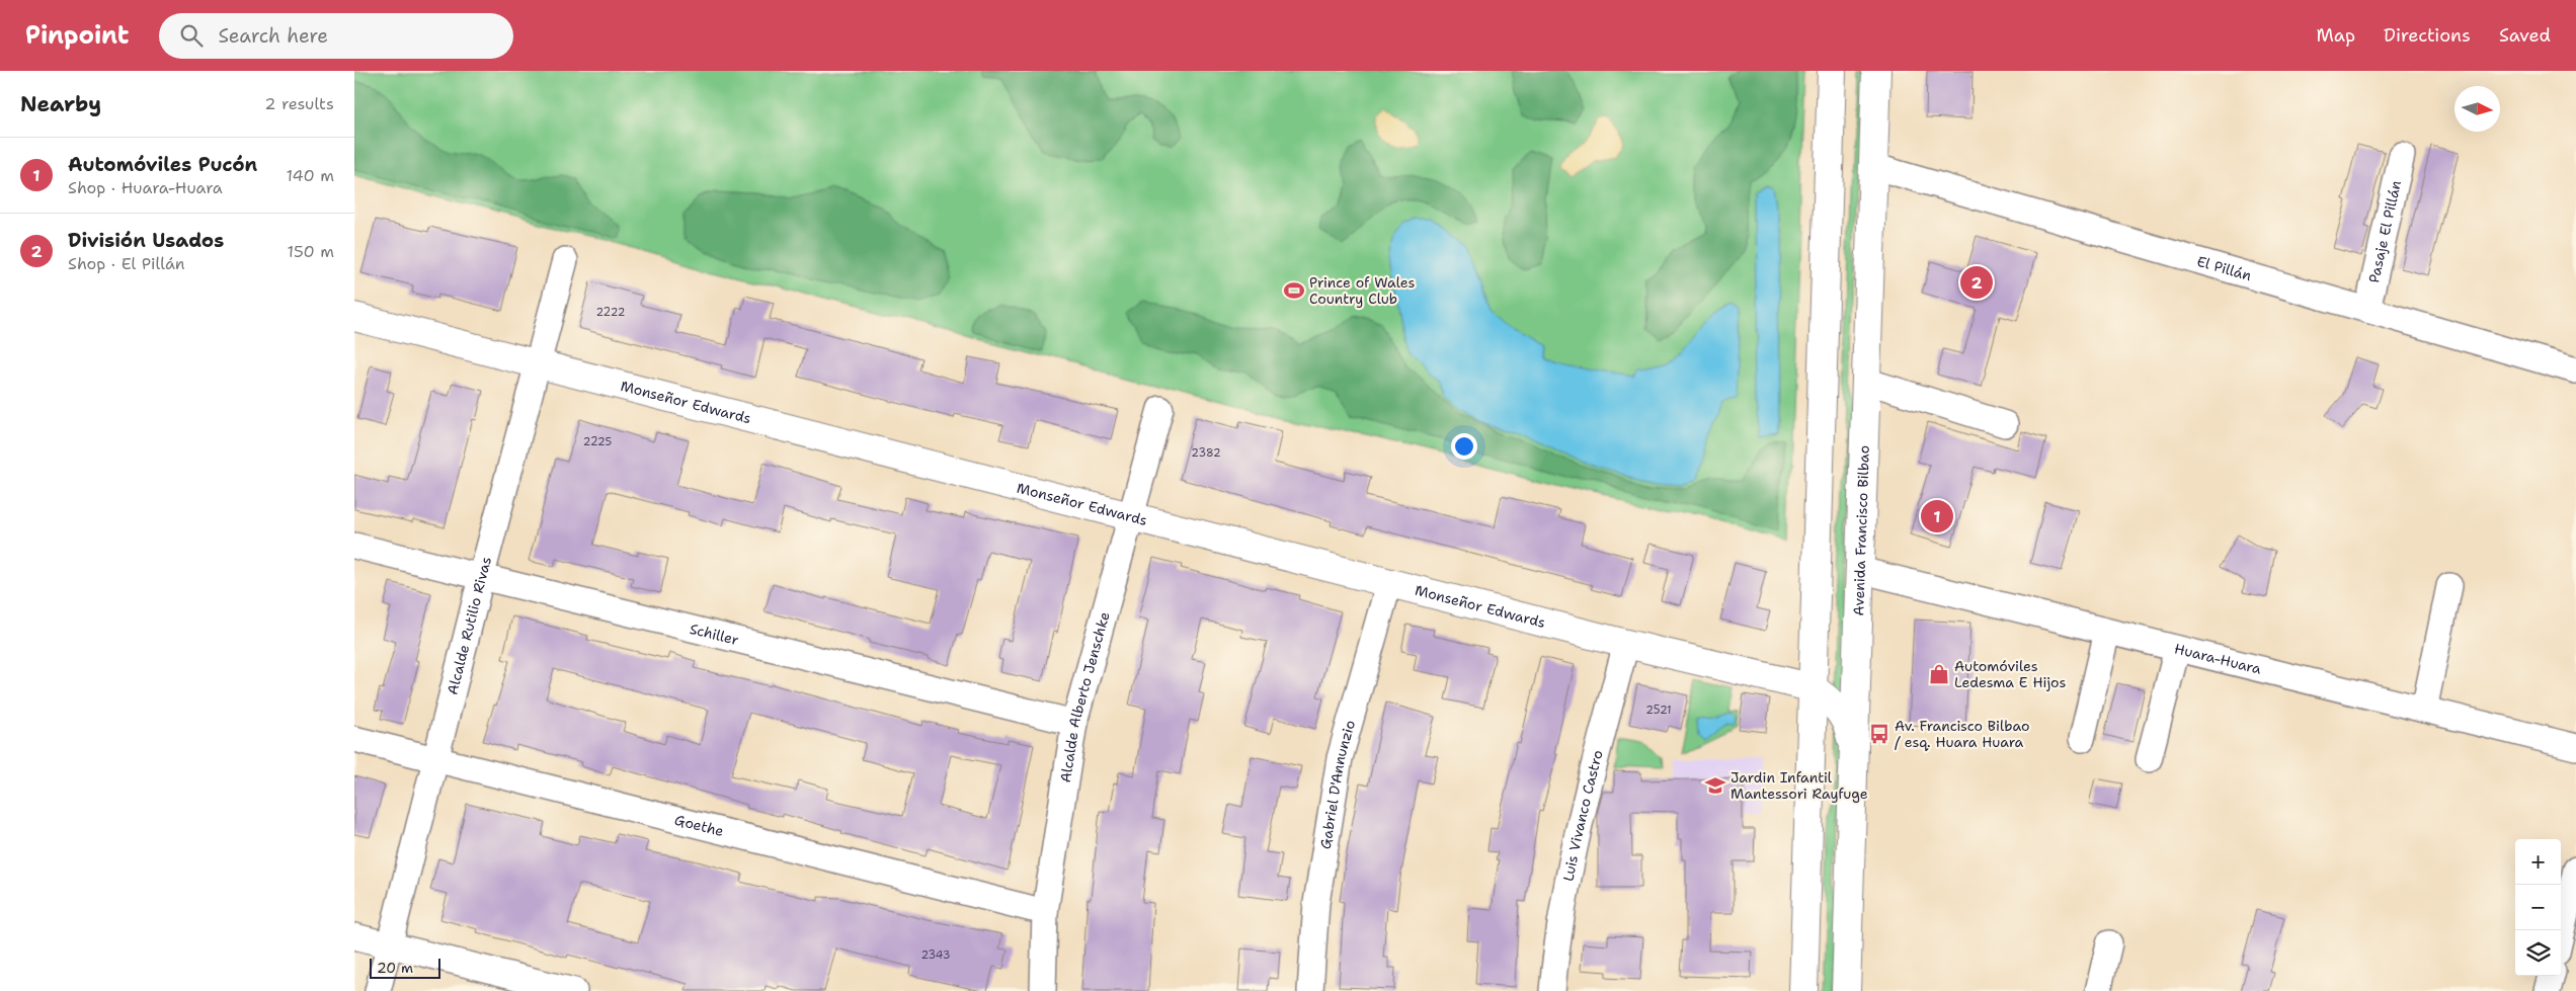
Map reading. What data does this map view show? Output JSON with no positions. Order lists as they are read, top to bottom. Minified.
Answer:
{"streets":{"main road":["Monseñor Edwards","Avenida Francisco Bilbao"],"street":["Pasaje El Pillán","El Pillán","Alcalde Rutilio Rivas","Schiller","Huara-Huara","Alcalde Alberto Jenschke","Gabriel D'Annunzio","Luis Vivanco Castro","Goethe"]},"crossings":[["Pasaje El Pillán","El Pillán"],["El Pillán","Avenida Francisco Bilbao"],["Monseñor Edwards","Alcalde Rutilio Rivas"],["Monseñor Edwards","Alcalde Alberto Jenschke"],["Monseñor Edwards","Gabriel D'Annunzio"],["Monseñor Edwards","Luis Vivanco Castro"],["Avenida Francisco Bilbao","Huara-Huara"],["Alcalde Rutilio Rivas","Schiller"],["Alcalde Rutilio Rivas","Goethe"],["Schiller","Alcalde Alberto Jenschke"],["Alcalde Alberto Jenschke","Goethe"]],"places":{"sports":["Prince of Wales Country Club"],"shop":["Automóviles Ledesma E Hijos"],"bus stop":["Av. Francisco Bilbao / esq. Huara Huara"],"school or university":["Jardin Infantil Mantessori Rayfuge"]},"house_numbers":["2222","2225","2382","2521","2343"],"scale_bar":"20 m","north":"right","page":{"header":"Pinpoint","search":"Search here","nav":["Map","Directions","Saved"],"heading":["Nearby","2 results"],"list":[{"mark":"1","name":"Automóviles Pucón","note":"Shop · Huara-Huara","value":"140 m"},{"mark":"2","name":"División Usados","note":"Shop · El Pillán","value":"150 m"}],"pins":["2","1"],"map_buttons":["+","−"],"scale":"20 m"}}
